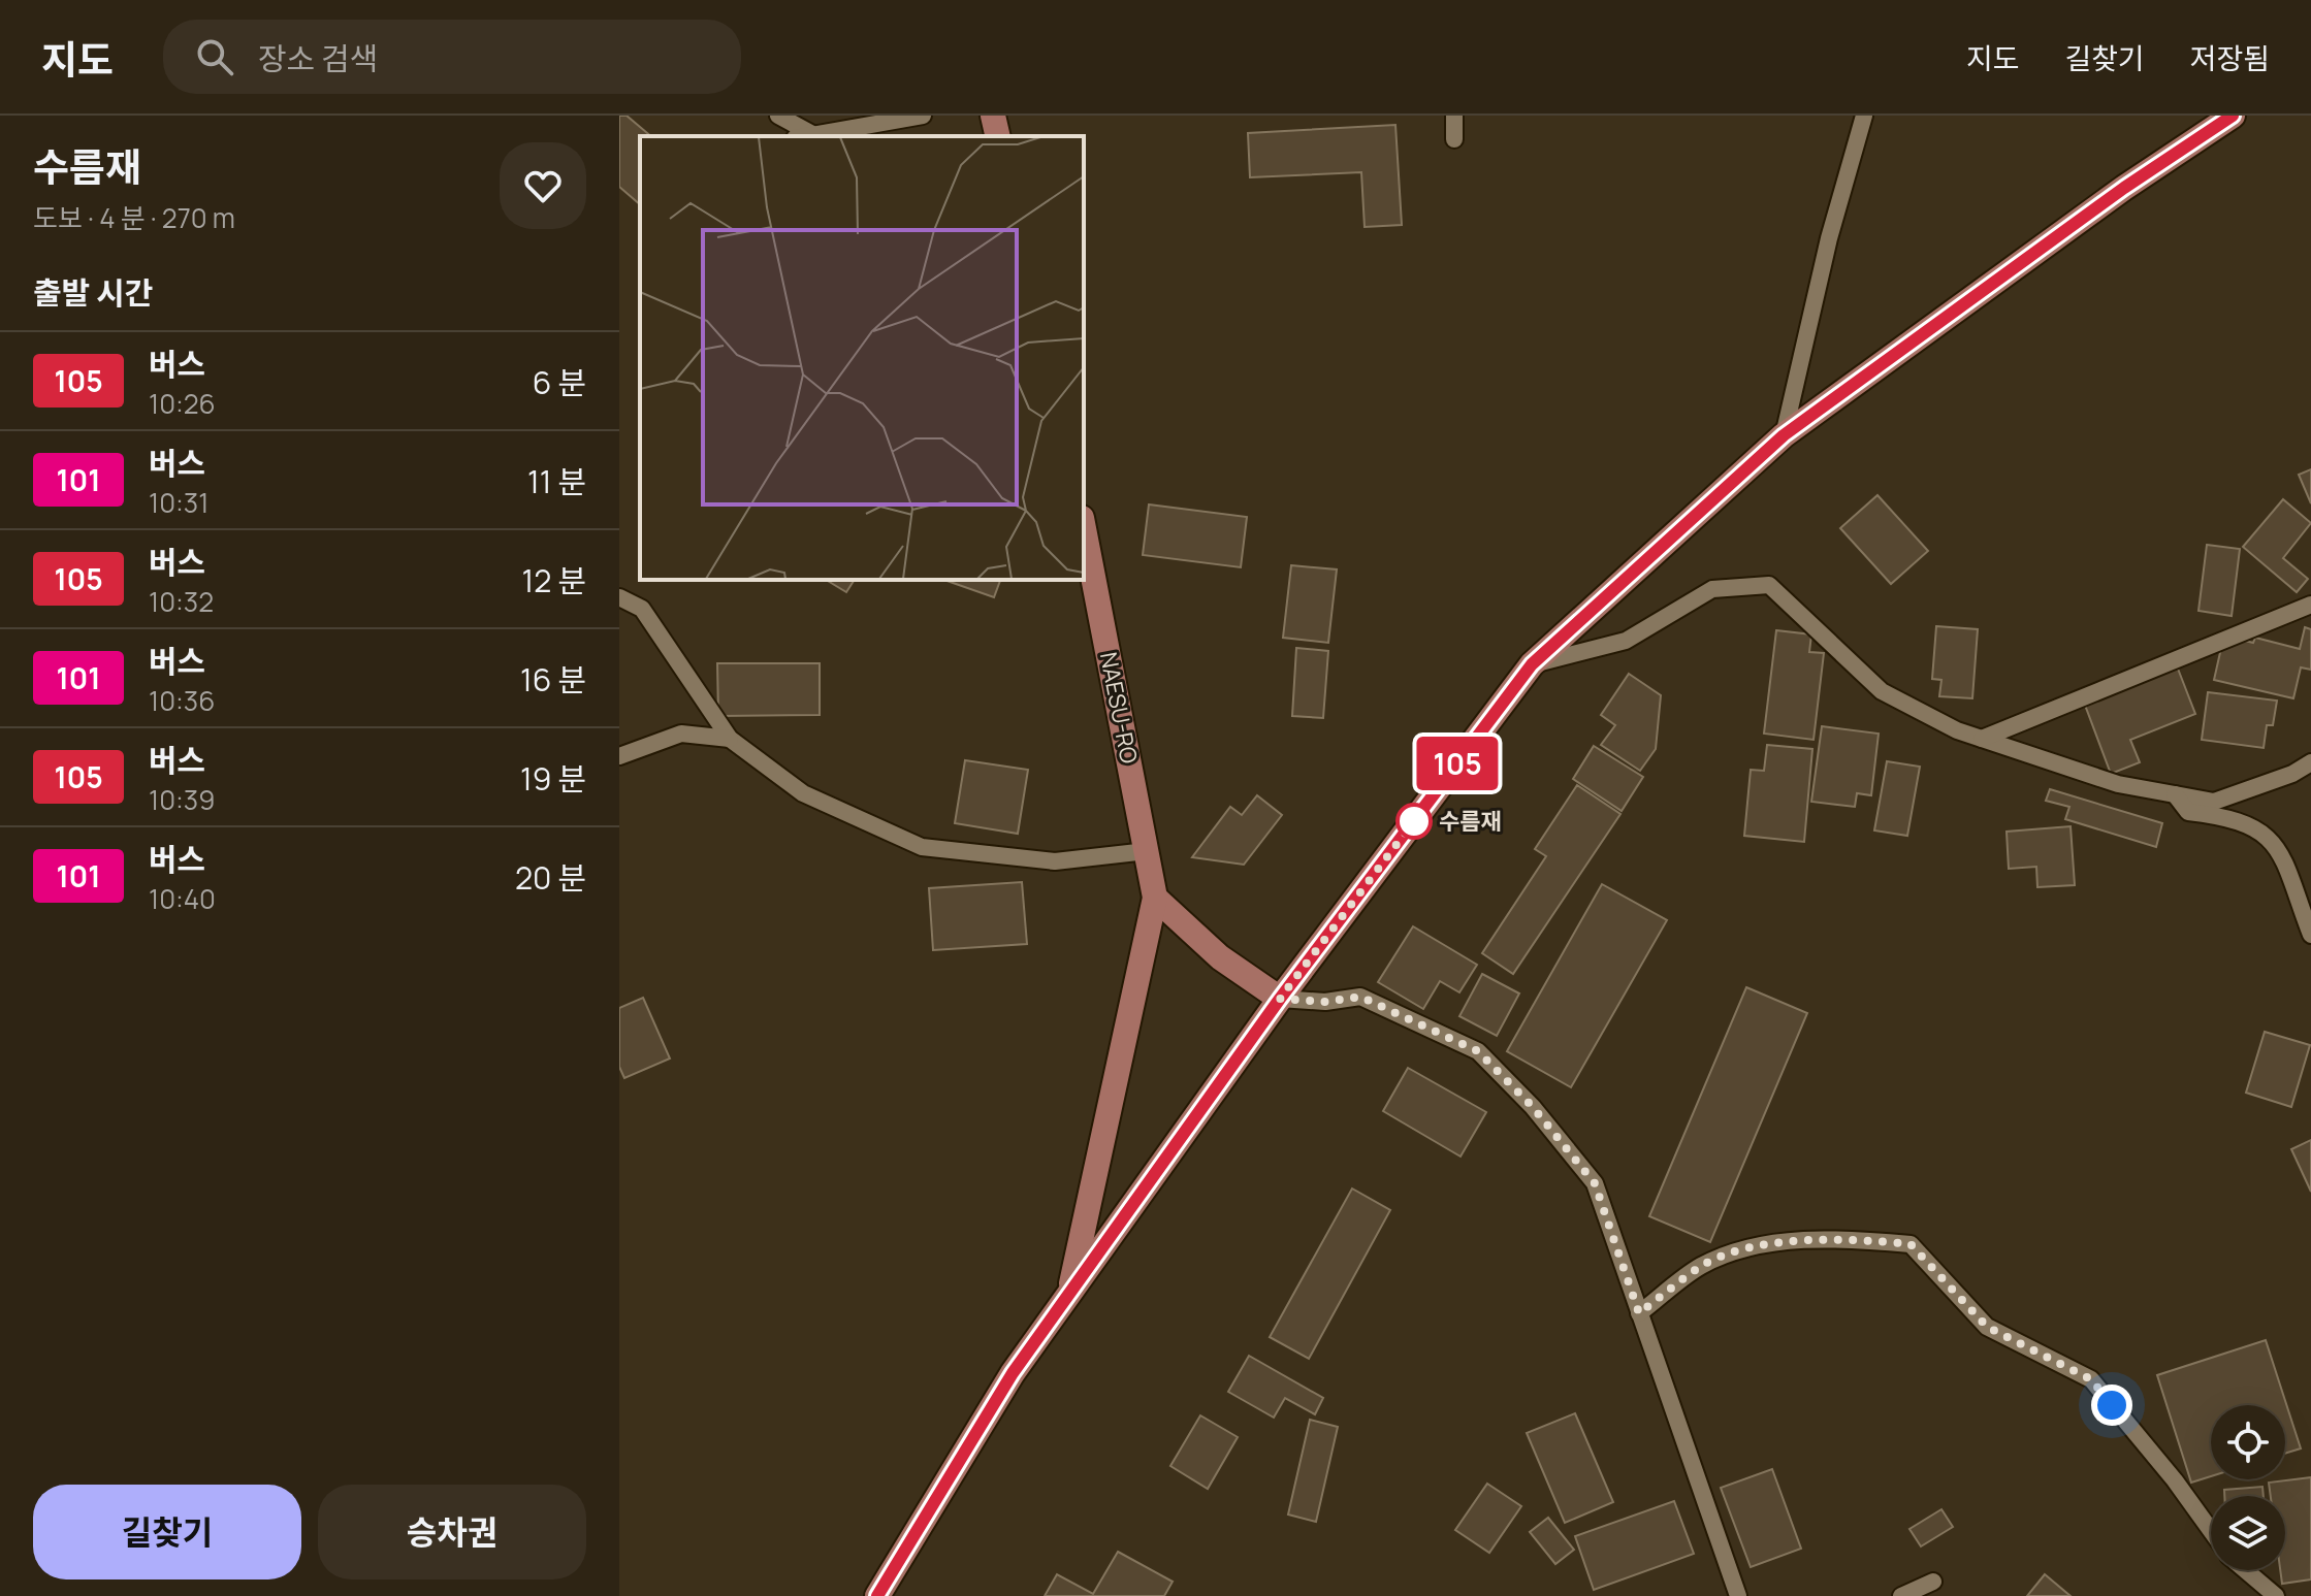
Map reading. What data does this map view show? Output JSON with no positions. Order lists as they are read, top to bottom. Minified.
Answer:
{"streets":{"main road":["NAESU-RO"]},"places":["수름재"],"lines":["bus line 105"],"page":{"header":"지도","search":"장소 검색","nav":["지도","길찾기","저장됨"],"heading":[["수름재","도보 · 4 분 · 270 m"],"출발 시간"],"on_map":"105","list":[{"mark":"105","name":"버스","note":"10:26","value":"6 분"},{"mark":"101","name":"버스","note":"10:31","value":"11 분"},{"mark":"105","name":"버스","note":"10:32","value":"12 분"},{"mark":"101","name":"버스","note":"10:36","value":"16 분"},{"mark":"105","name":"버스","note":"10:39","value":"19 분"},{"mark":"101","name":"버스","note":"10:40","value":"20 분"}],"buttons":["길찾기","승차권"]}}
